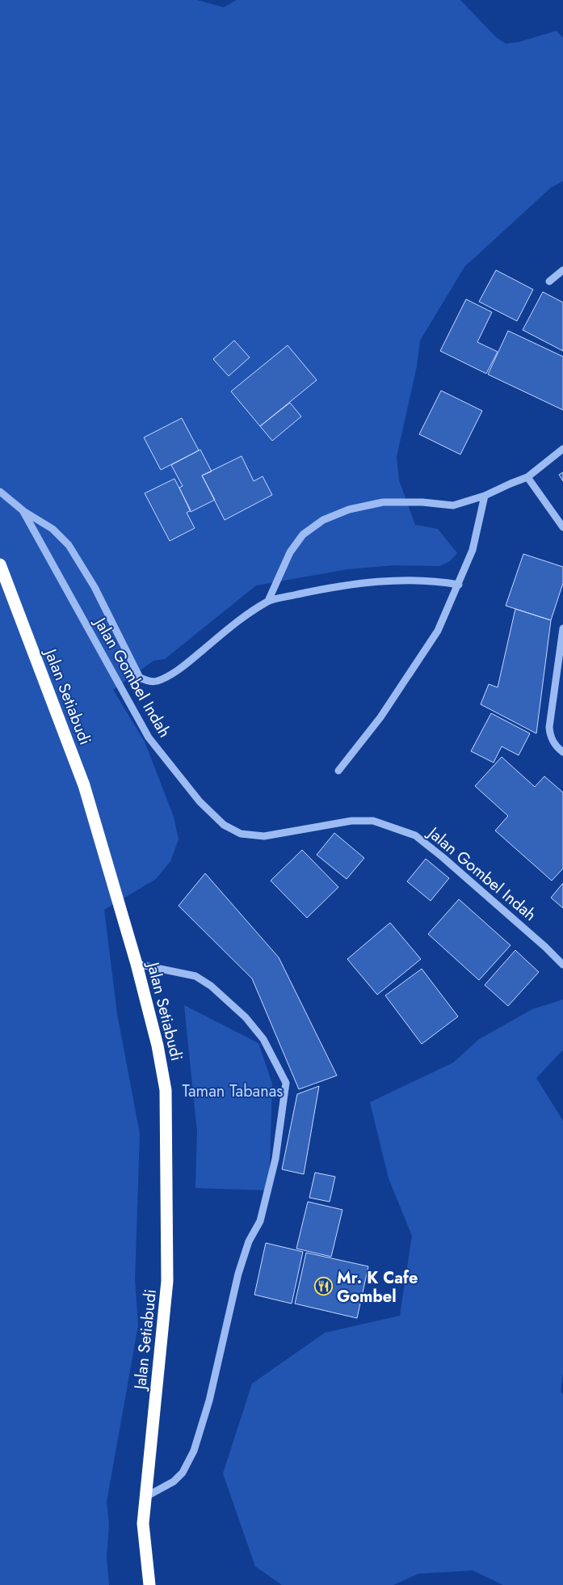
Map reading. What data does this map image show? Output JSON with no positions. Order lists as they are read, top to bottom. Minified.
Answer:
{"streets":{"highway":["Jalan Setiabudi"],"street":["Jalan Gombel Indah"]},"parks":["Taman Tabanas"],"places":{"restaurant":["Mr. K Cafe Gombel"]}}
